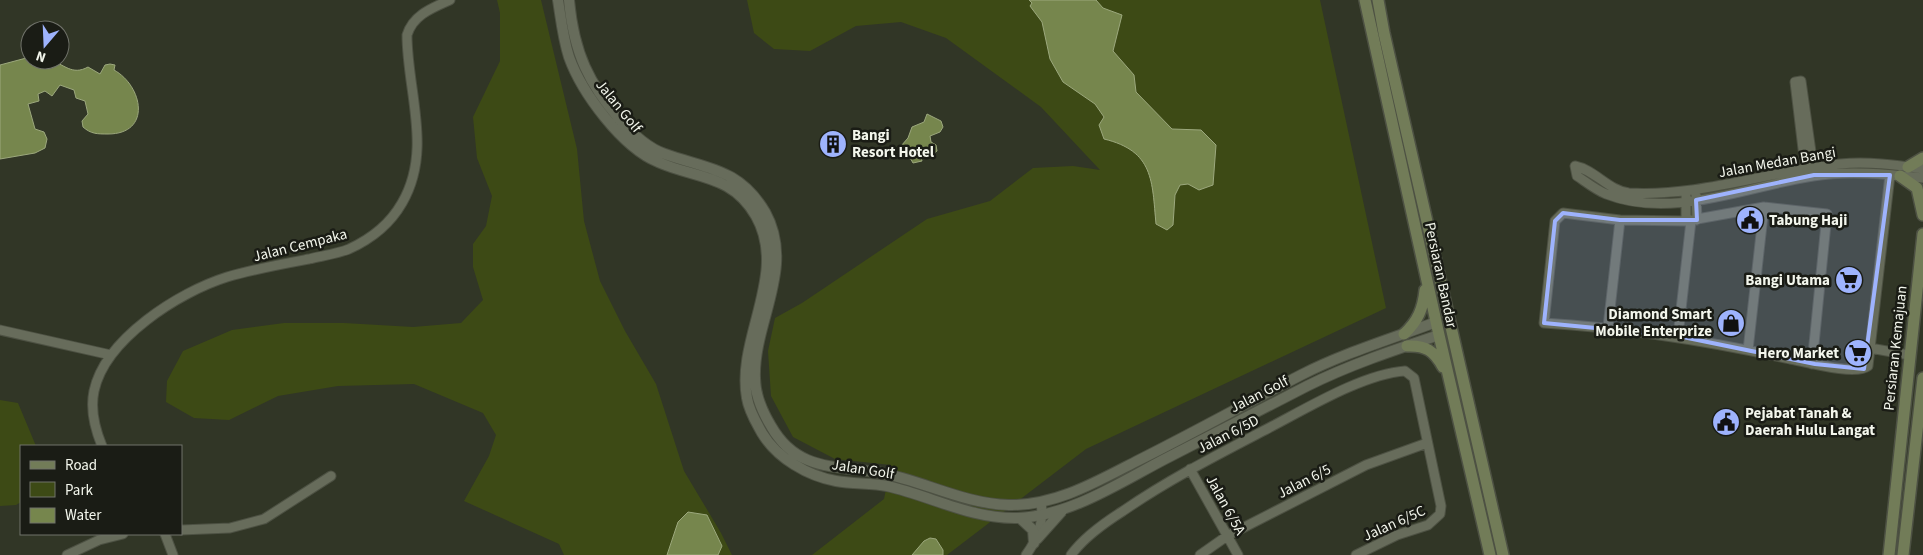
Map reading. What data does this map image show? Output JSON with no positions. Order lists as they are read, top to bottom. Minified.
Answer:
{"streets":{"main road":["Persiaran Bandar","Persiaran Kemajuan"],"street":["Jalan Golf","Jalan Medan Bangi","Jalan Cempaka","Jalan 6/5D","Jalan 6/5","Jalan 6/5A","Jalan 6/5C"]},"crossings":[["Jalan Golf","Persiaran Bandar"],["Jalan 6/5D","Jalan 6/5"],["Jalan 6/5D","Jalan 6/5A"],["Jalan 6/5D","Jalan 6/5C"],["Jalan 6/5","Jalan 6/5A"],["Jalan 6/5","Jalan 6/5C"]],"places":{"building":["Bangi Resort Hotel"],"public building":["Tabung Haji","Pejabat Tanah & Daerah Hulu Langat"],"supermarket":["Bangi Utama","Hero Market"],"shop":["Diamond Smart Mobile Enterprize"]},"legend":["Road","Park","Water"],"north":"bottom"}
